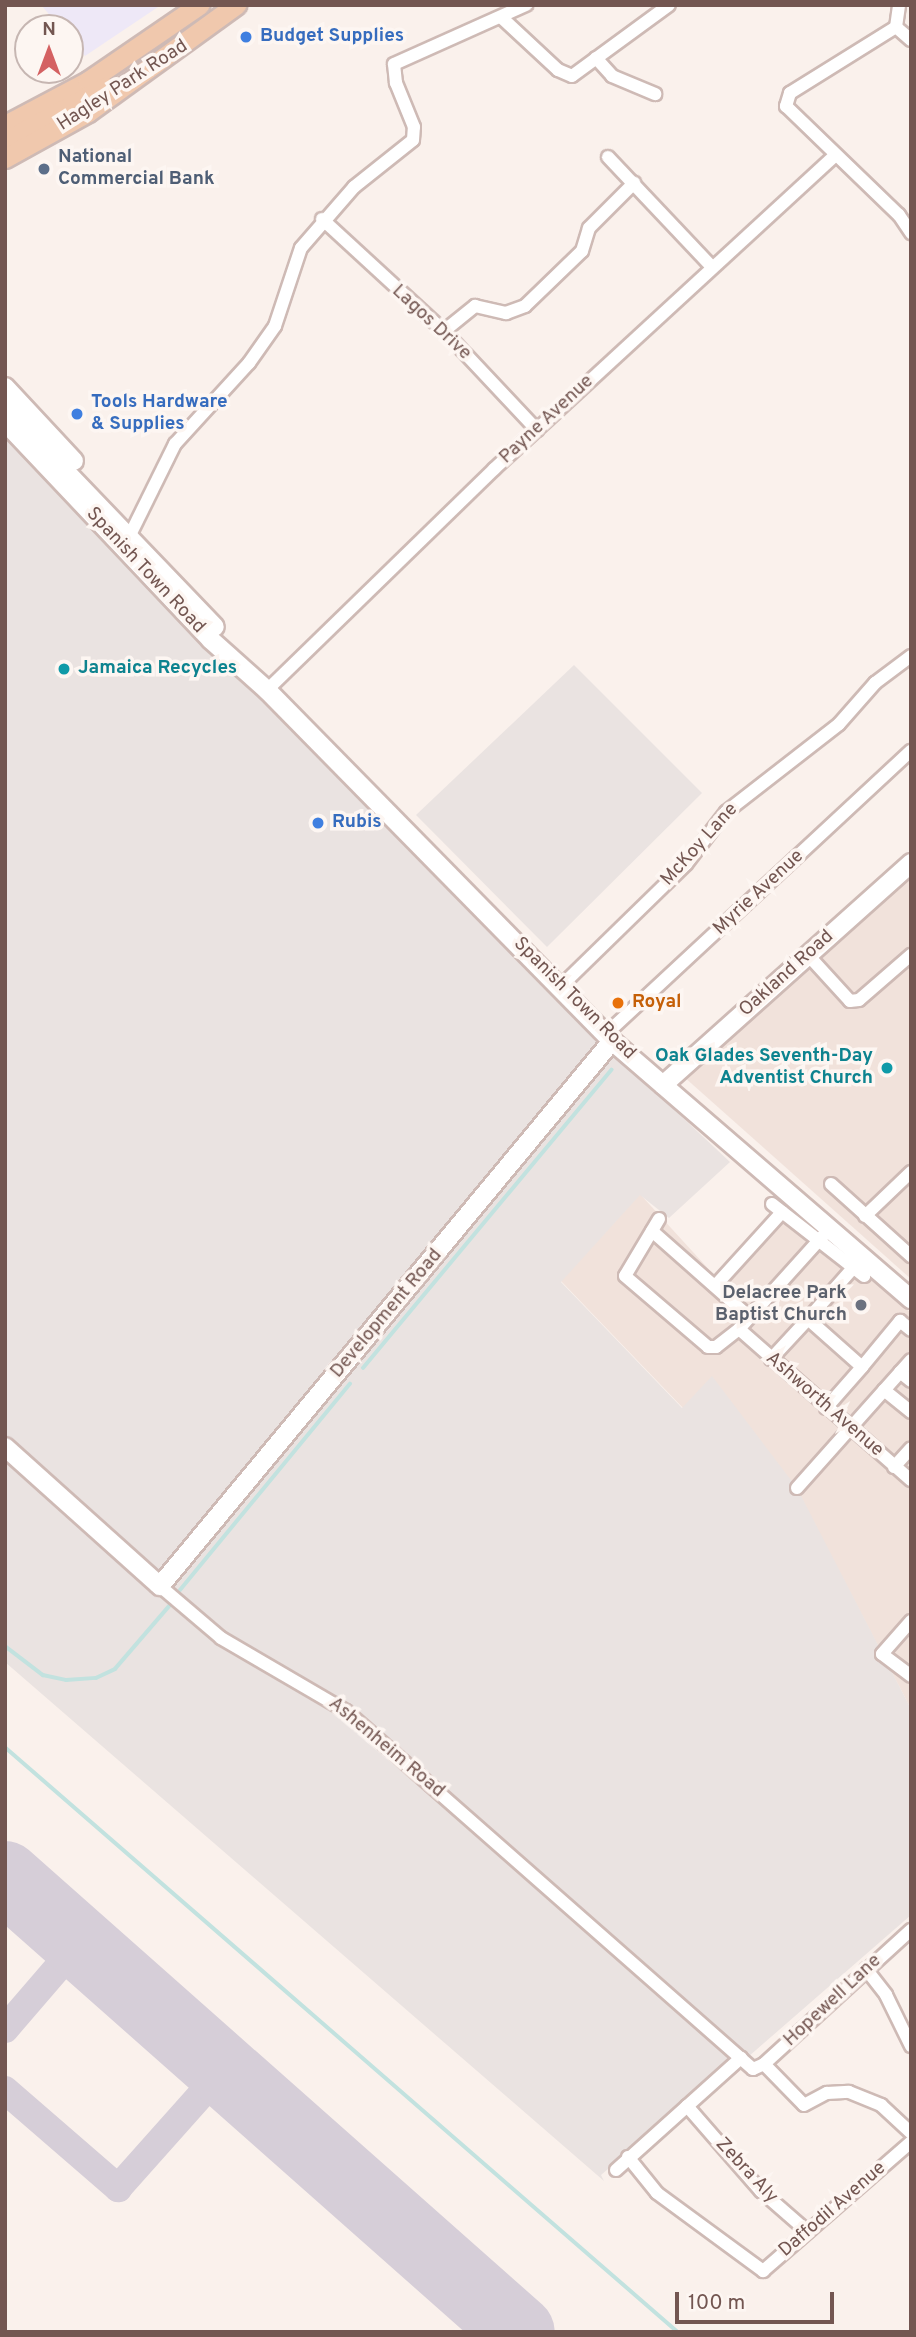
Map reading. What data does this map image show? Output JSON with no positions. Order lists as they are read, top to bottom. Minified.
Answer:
{"streets":{"main road":["Hagley Park Road","Spanish Town Road","Oakland Road","Development Road","Ashenheim Road"],"street":["Lagos Drive","Payne Avenue","McKoy Lane","Myrie Avenue","Ashworth Avenue","Hopewell Lane","Zebra Aly","Daffodil Avenue"]},"crossings":[["Lagos Drive","Payne Avenue"],["Payne Avenue","Spanish Town Road"],["Spanish Town Road","McKoy Lane"],["Spanish Town Road","Myrie Avenue"],["Spanish Town Road","Oakland Road"],["Spanish Town Road","Development Road"],["Myrie Avenue","Development Road"],["Development Road","Ashenheim Road"],["Ashenheim Road","Hopewell Lane"],["Zebra Aly","Daffodil Avenue"]],"places":["Budget Supplies","National Commercial Bank","Tools Hardware & Supplies","Jamaica Recycles","Rubis","Royal","Oak Glades Seventh-Day Adventist Church","Delacree Park Baptist Church"],"scale_bar":"100 m","north":"top"}
